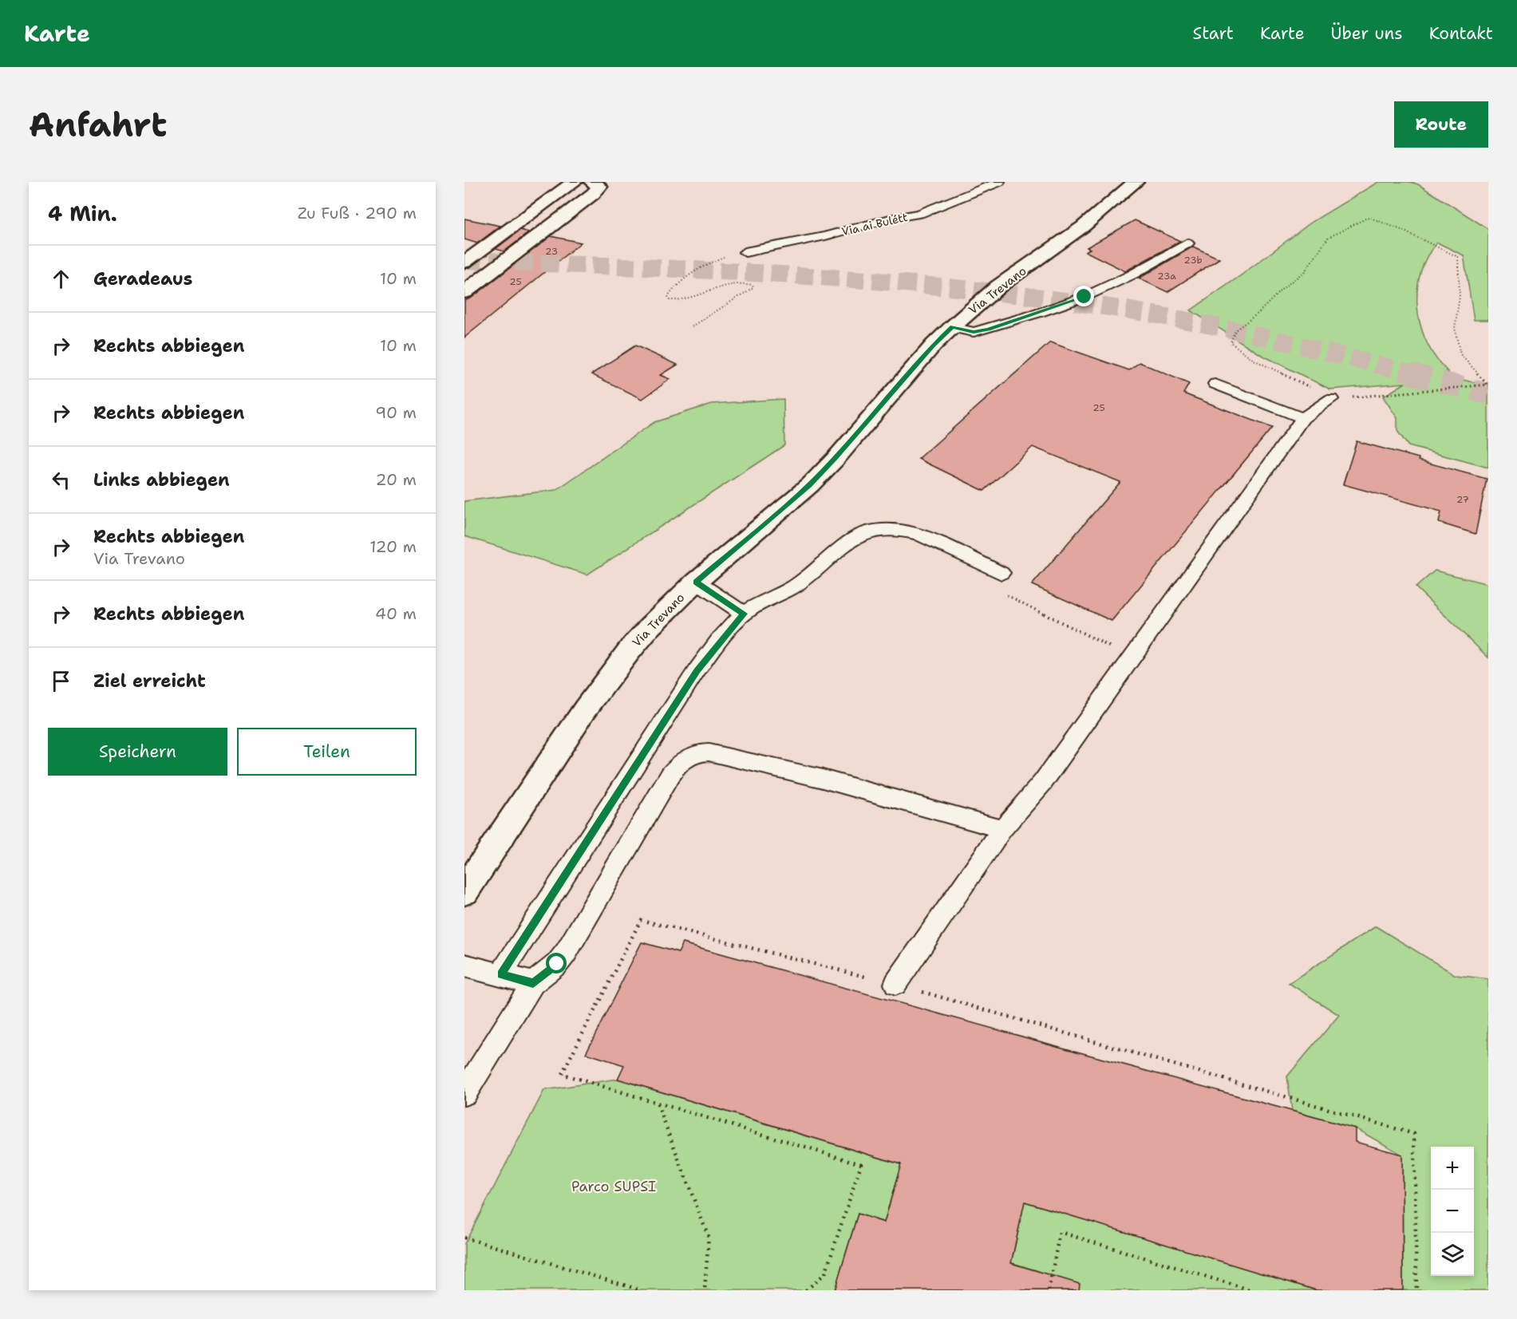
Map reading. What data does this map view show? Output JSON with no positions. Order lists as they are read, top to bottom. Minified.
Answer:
{"streets":{"main road":["Via Trevano"],"lane":["Via ai Bulétt"]},"parks":["Parco SUPSI"],"house_numbers":["23","23b","23a","25","25","27"],"page":{"header":"Karte","nav":["Start","Karte","Über uns","Kontakt"],"buttons":["Route",["Speichern","Teilen"]],"title":"Anfahrt","heading":["4 Min.","Zu Fuß · 290 m"],"list":[["Geradeaus","10 m"],["Rechts abbiegen","10 m"],["Rechts abbiegen","90 m"],["Links abbiegen","20 m"],["Rechts abbiegen","Via Trevano","120 m"],["Rechts abbiegen","40 m"],"Ziel erreicht"],"map_buttons":["+","−"]}}
